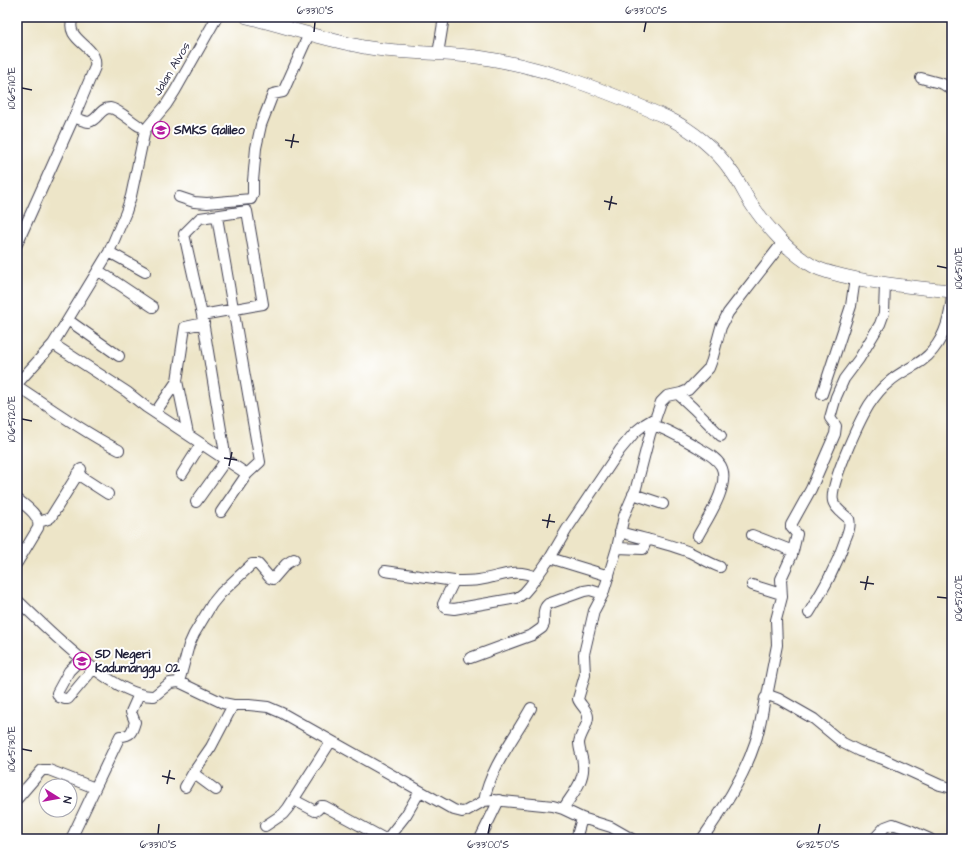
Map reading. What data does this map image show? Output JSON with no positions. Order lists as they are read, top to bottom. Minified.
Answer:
{"streets":{"street":["Jalan Alvos"]},"places":{"school or university":["SMKS Galileo","SD Negeri Kadumanggu 02"]},"north":"right","coordinates":["6°33'10\"S","6°33'00\"S","106°51'10\"E","106°51'20\"E","106°51'30\"E","6°32'50\"S"]}
